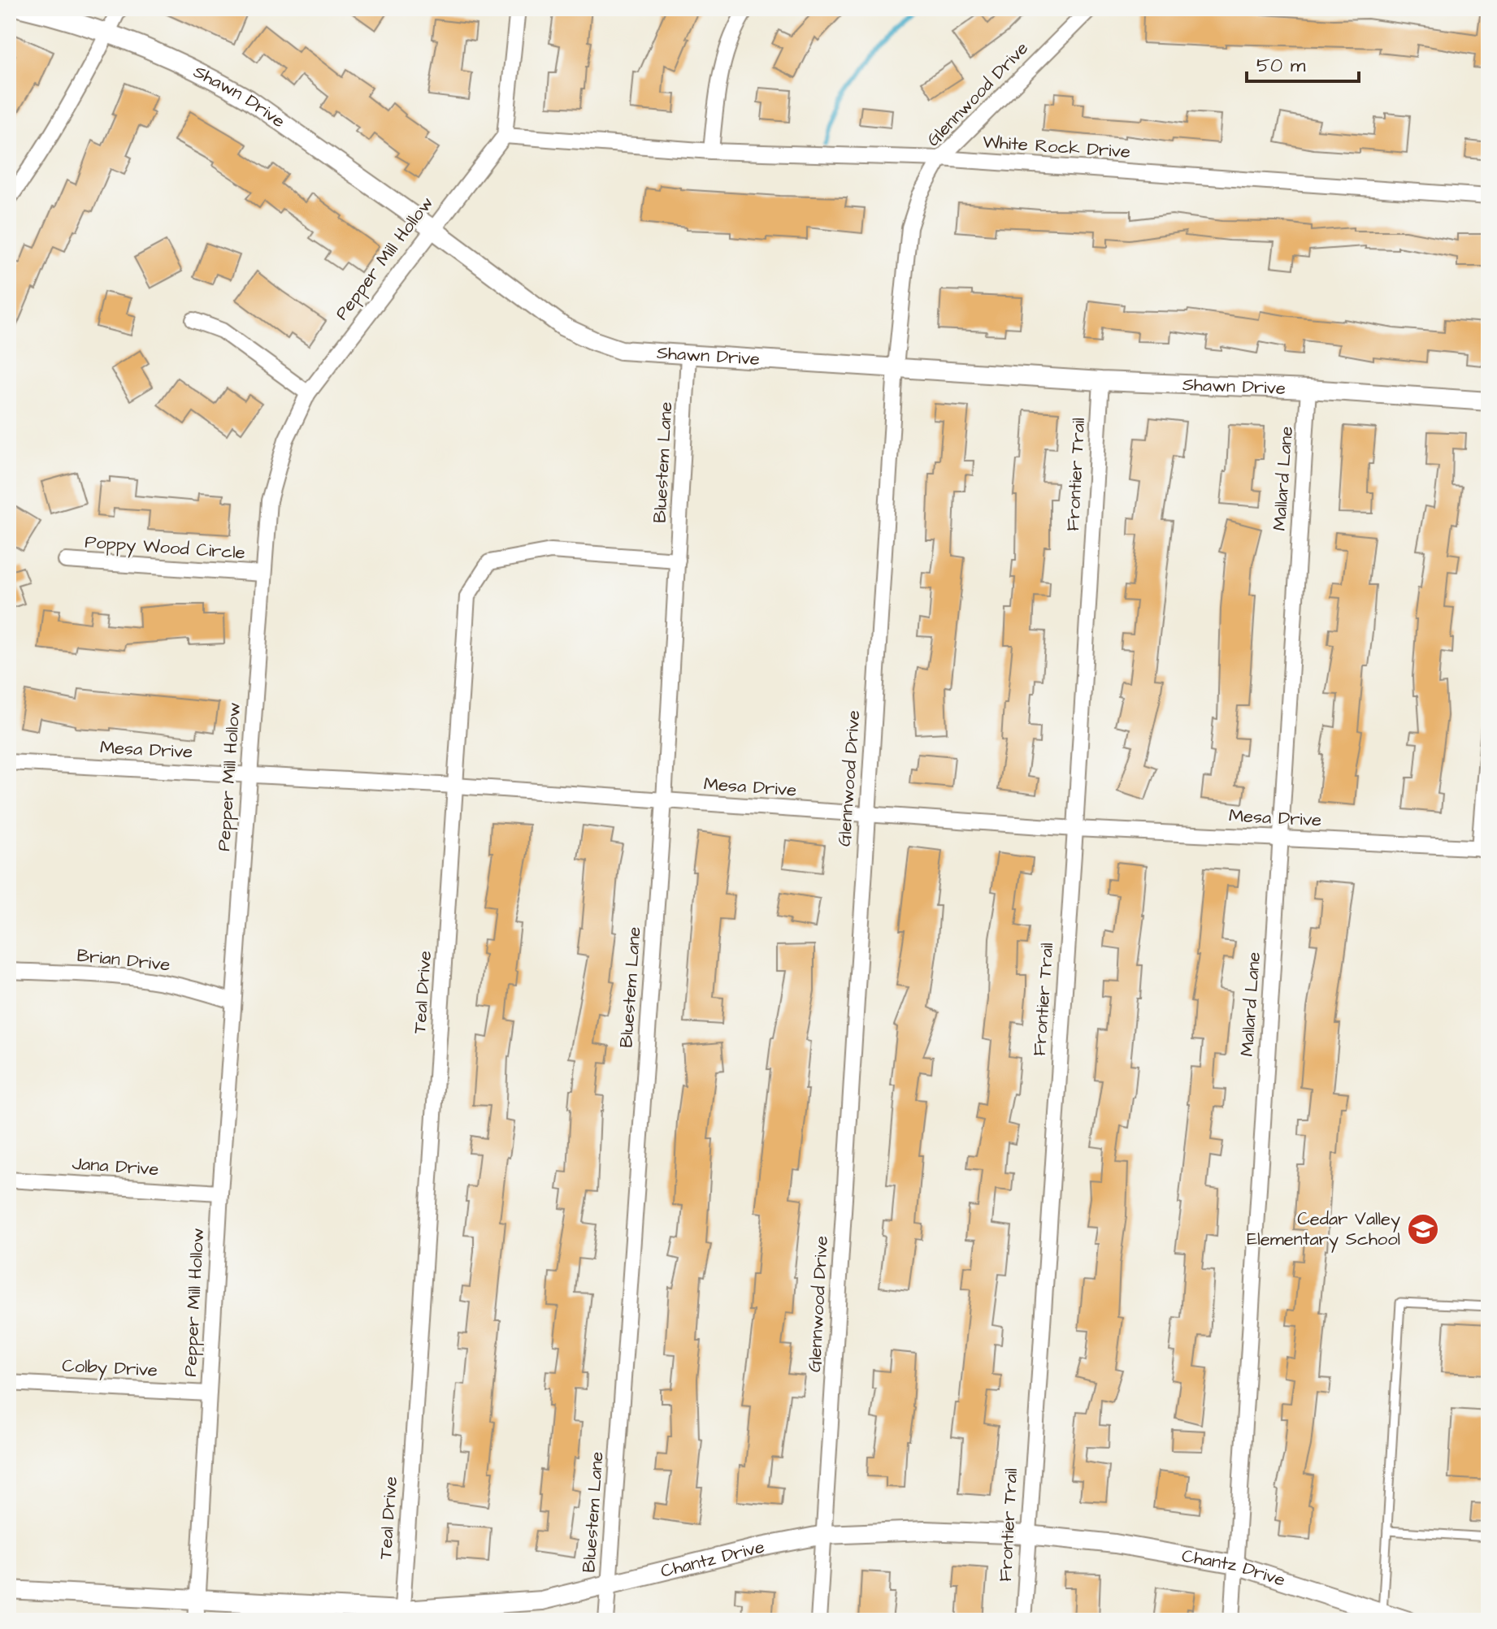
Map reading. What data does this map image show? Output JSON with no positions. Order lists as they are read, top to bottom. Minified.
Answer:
{"streets":{"street":["Glennwood Drive","Shawn Drive","White Rock Drive","Pepper Mill Hollow","Bluestem Lane","Frontier Trail","Mallard Lane","Poppy Wood Circle","Mesa Drive","Brian Drive","Teal Drive","Jana Drive","Colby Drive","Chantz Drive"]},"crossings":[["Glennwood Drive","Shawn Drive"],["Glennwood Drive","White Rock Drive"],["Glennwood Drive","Mesa Drive"],["Glennwood Drive","Chantz Drive"],["Shawn Drive","Pepper Mill Hollow"],["Shawn Drive","Bluestem Lane"],["Shawn Drive","Frontier Trail"],["Shawn Drive","Mallard Lane"],["White Rock Drive","Pepper Mill Hollow"],["Pepper Mill Hollow","Poppy Wood Circle"],["Pepper Mill Hollow","Mesa Drive"],["Pepper Mill Hollow","Brian Drive"],["Pepper Mill Hollow","Jana Drive"],["Pepper Mill Hollow","Colby Drive"],["Pepper Mill Hollow","Chantz Drive"],["Bluestem Lane","Mesa Drive"],["Bluestem Lane","Teal Drive"],["Bluestem Lane","Chantz Drive"],["Frontier Trail","Mesa Drive"],["Frontier Trail","Chantz Drive"],["Mallard Lane","Mesa Drive"],["Mallard Lane","Chantz Drive"],["Mesa Drive","Teal Drive"],["Teal Drive","Chantz Drive"]],"places":{"school or university":["Cedar Valley Elementary School"]},"scale_bar":"50 m"}
